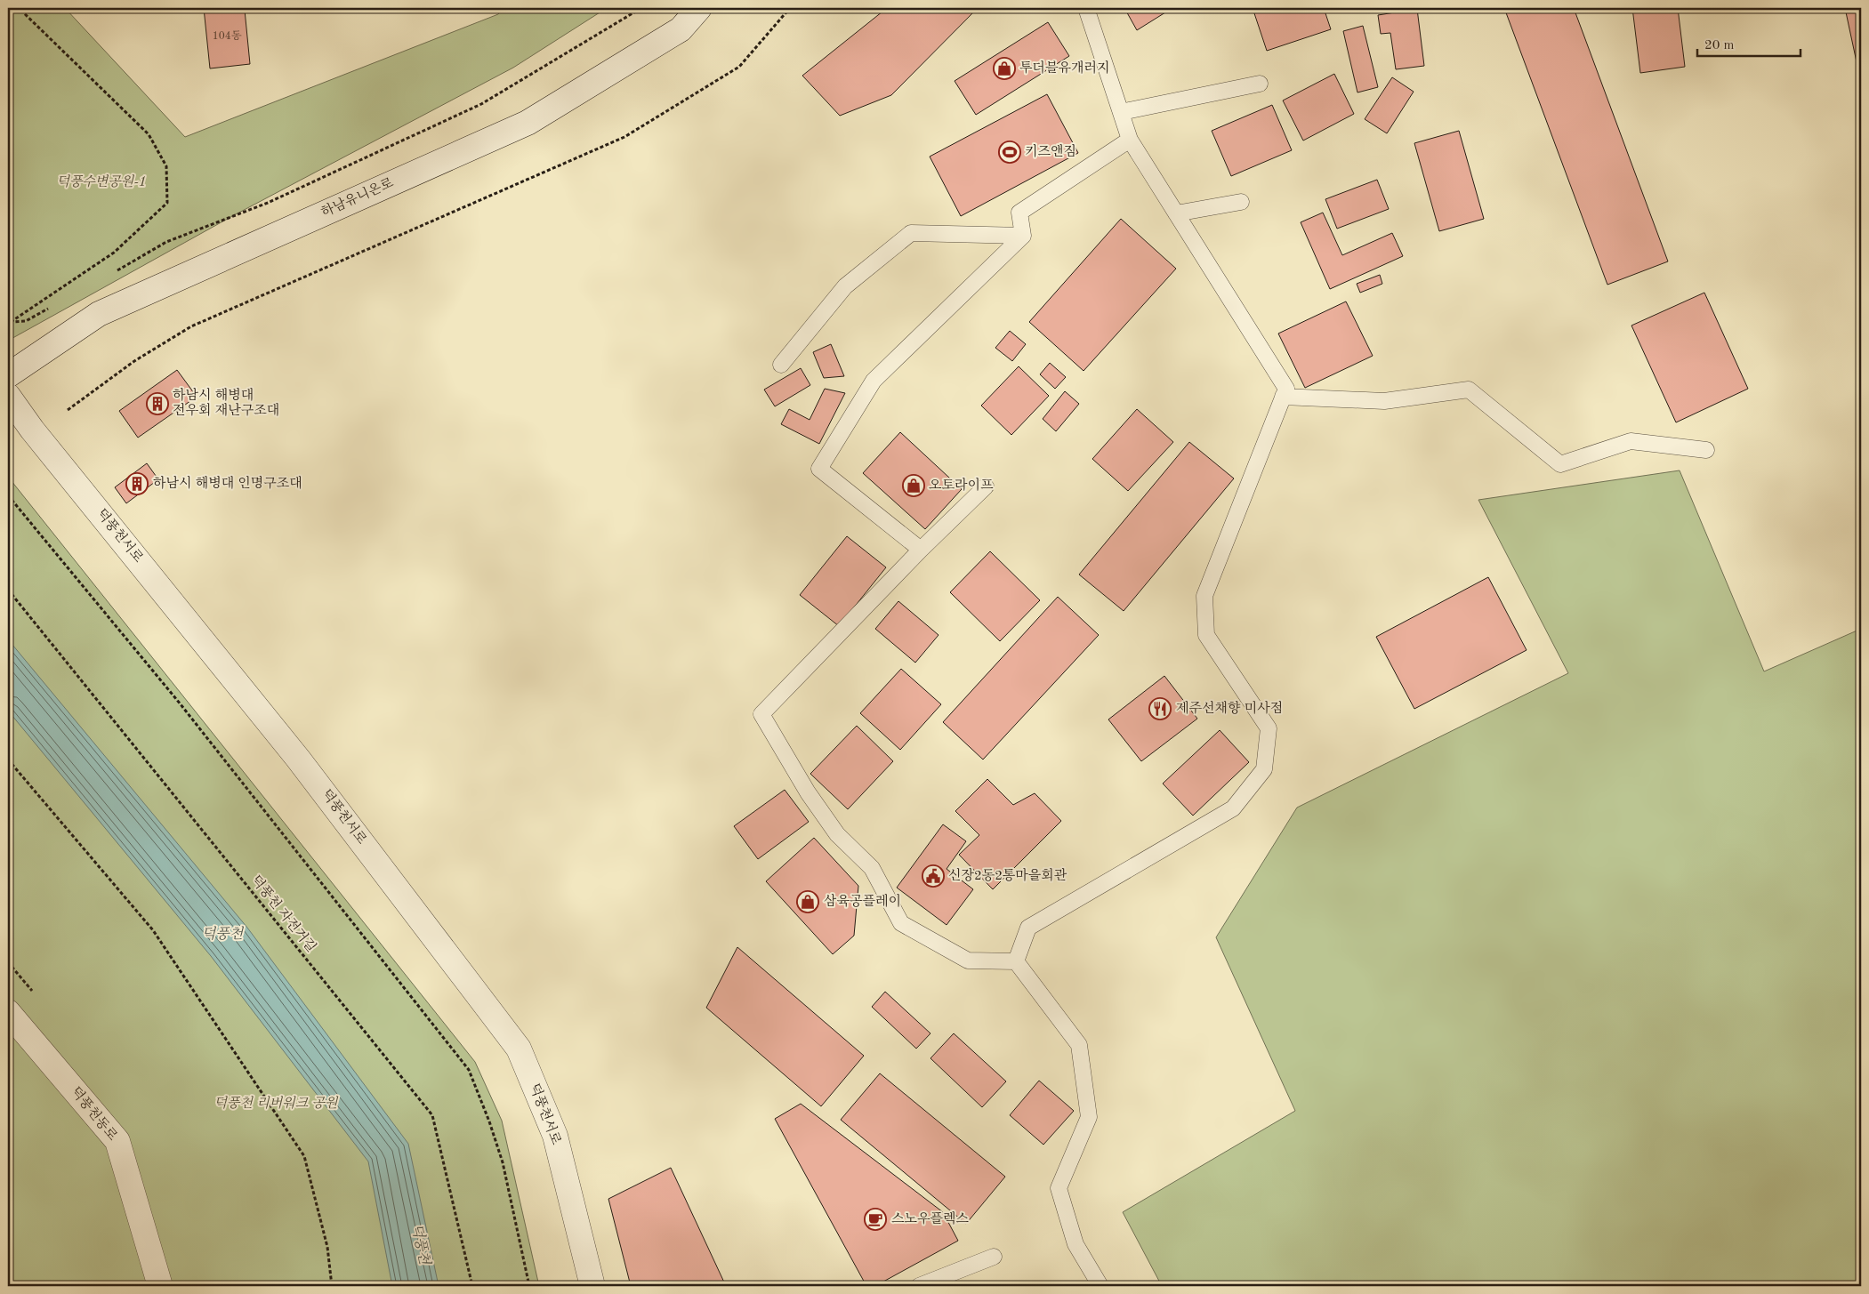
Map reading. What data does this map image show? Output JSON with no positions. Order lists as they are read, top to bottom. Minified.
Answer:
{"streets":{"street":["하남유니온로","덕풍천서로","덕풍천동로"],"path":["덕풍천 자전거길"]},"water":["덕풍천"],"parks":["덕풍수변공원-1","덕풍천 리버워크 공원"],"places":{"shop":["투더블유개러지","오토라이프","삼육공플레이"],"sports":["키즈앤짐"],"building":["하남시 해병대 전우회 재난구조대","하남시 해병대 인명구조대"],"restaurant":["제주선채향 미사점"],"public building":["신장2동2통마을회관"],"cafe":["스노우플렉스"]},"house_numbers":["104동"],"scale_bar":"20 m"}
